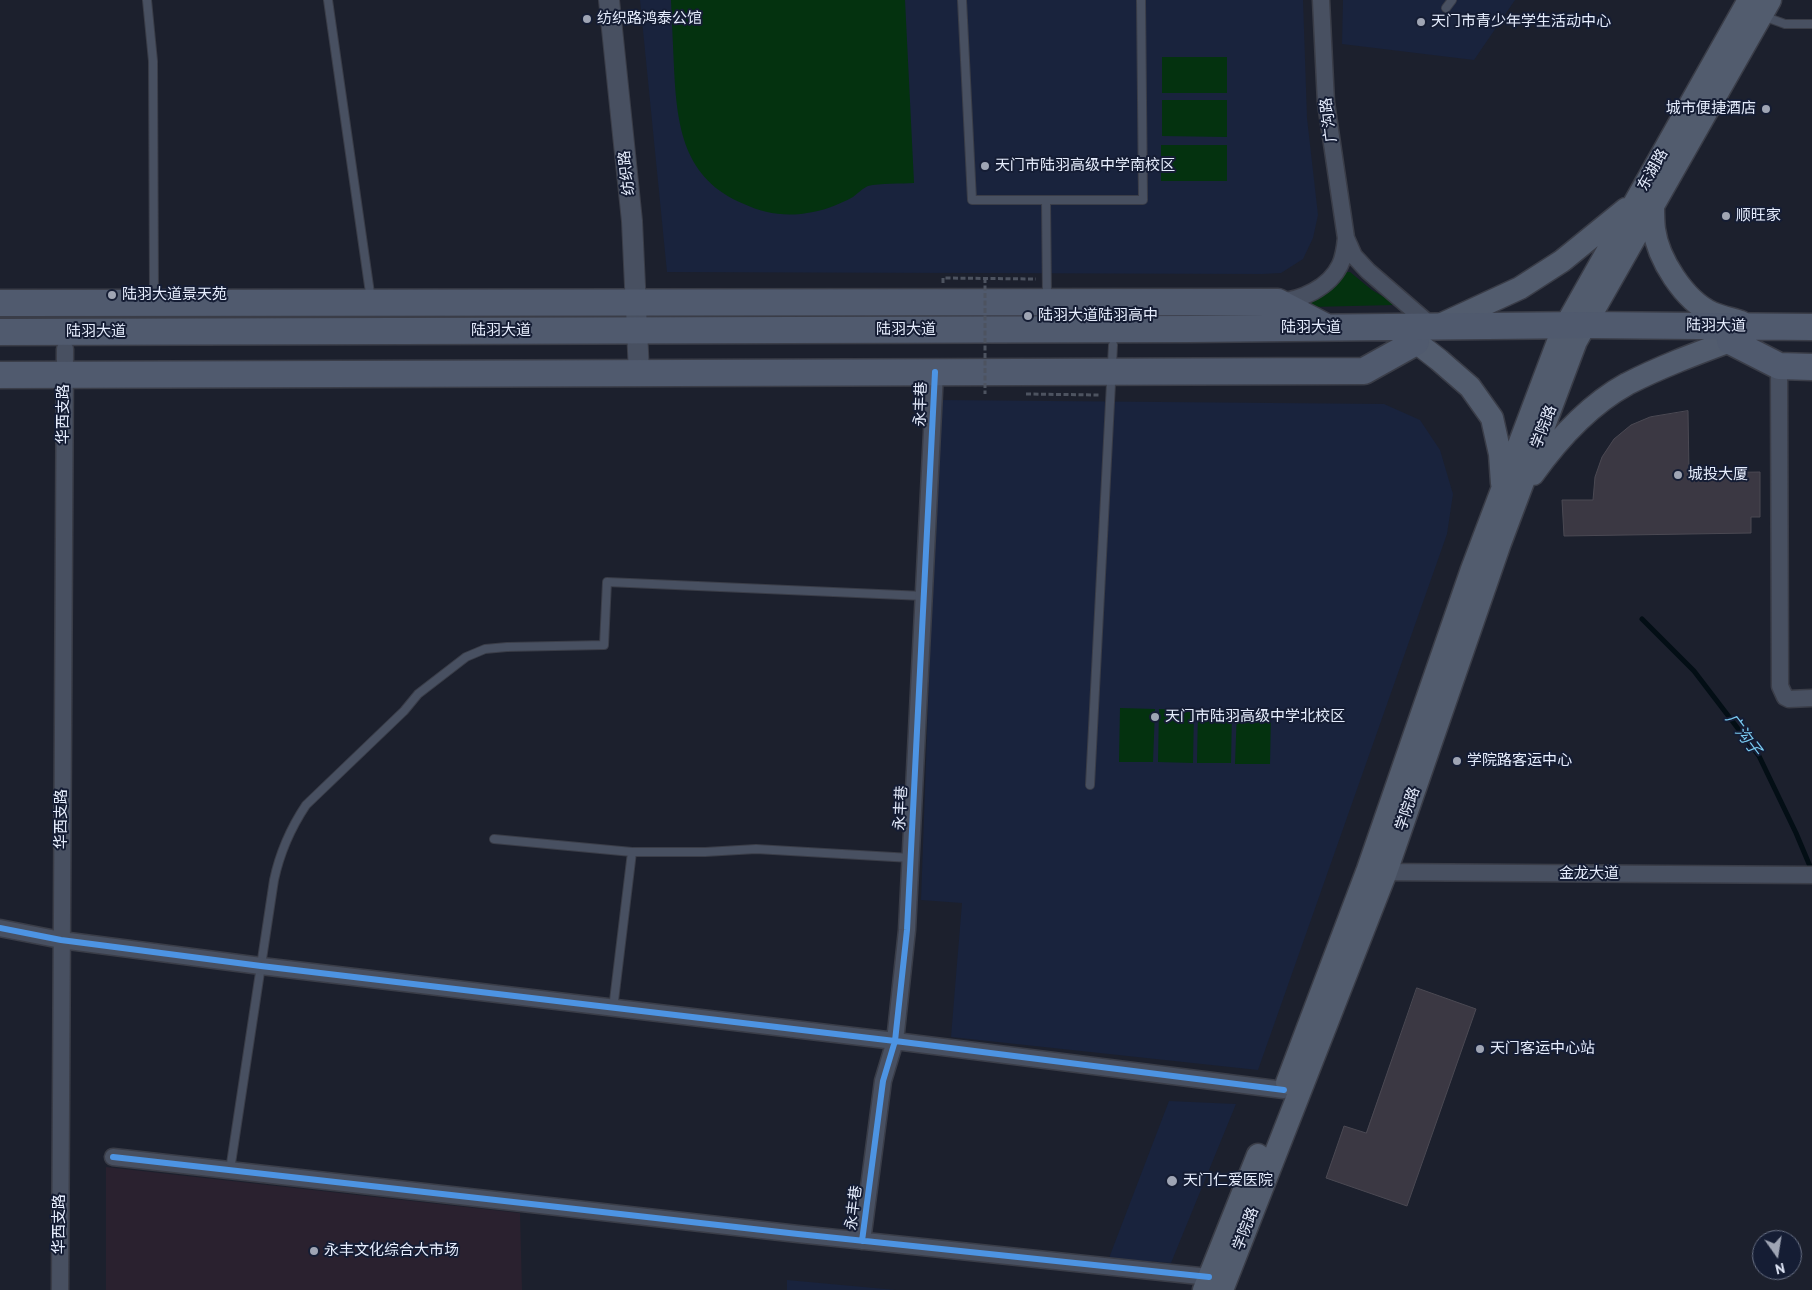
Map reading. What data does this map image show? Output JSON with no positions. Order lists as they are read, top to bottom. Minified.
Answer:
{"streets":{"main road":["东湖路","陆羽大道","学院路"],"street":["广沟路","纺织路","永丰巷","华西支路","金龙大道"]},"crossings":[["东湖路","陆羽大道"],["东湖路","学院路"],["纺织路","陆羽大道"],["陆羽大道","华西支路"],["陆羽大道","学院路"],["学院路","金龙大道"]],"water":["广沟子"],"places":["纺织路鸿泰公馆","天门市青少年学生活动中心","城市便捷酒店","天门市陆羽高级中学南校区","顺旺家","陆羽大道景天苑","陆羽大道陆羽高中","城投大厦","天门市陆羽高级中学北校区","学院路客运中心","天门客运中心站","天门仁爱医院","永丰文化综合大市场"],"north":"bottom"}
